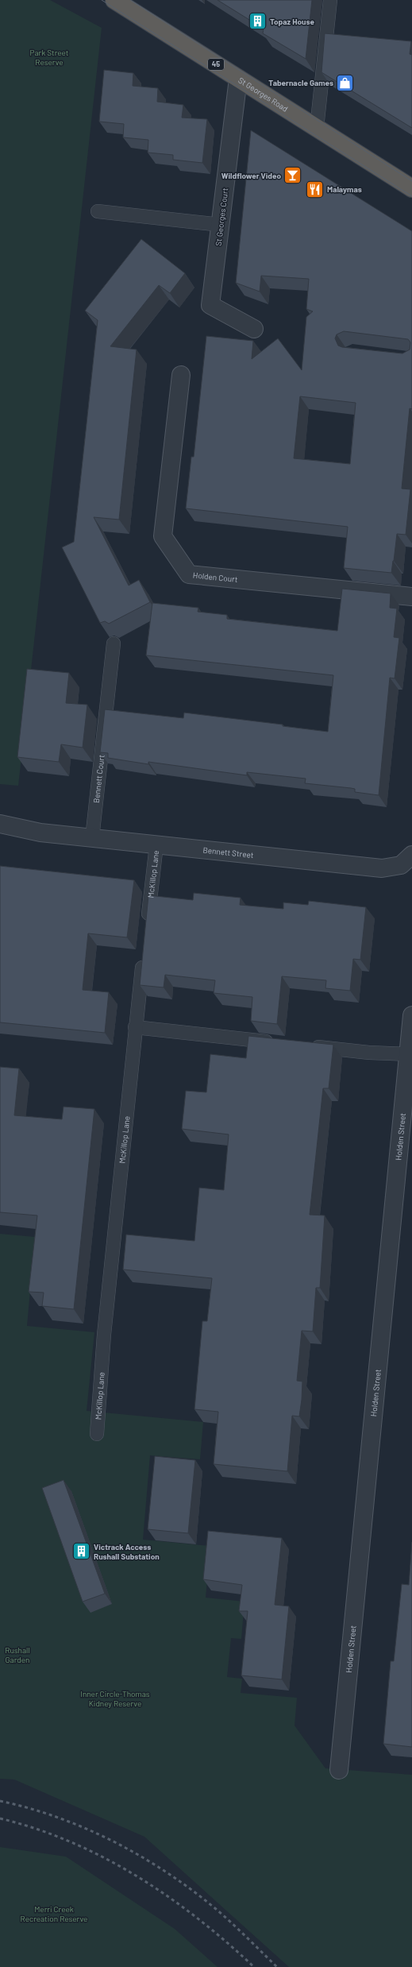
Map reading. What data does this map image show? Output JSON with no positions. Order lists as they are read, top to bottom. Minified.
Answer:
{"streets":{"highway":["45","St Georges Road"],"street":["St Georges Court","Holden Court","Bennett Street","Holden Street"],"lane":["Bennett Court","McKillop Lane"]},"crossings":[["St Georges Road","St Georges Court"],["Bennett Court","Bennett Street"],["Bennett Street","McKillop Lane"]],"parks":["Park Street Reserve","Rushall Garden","Inner Circle-Thomas Kidney Reserve","Merri Creek Recreation Reserve"],"places":{"building":["Topaz House","Victrack Access Rushall Substation"],"shop":["Tabernacle Games"],"bar":["Wildflower Video"],"restaurant":["Malaymas"]}}
